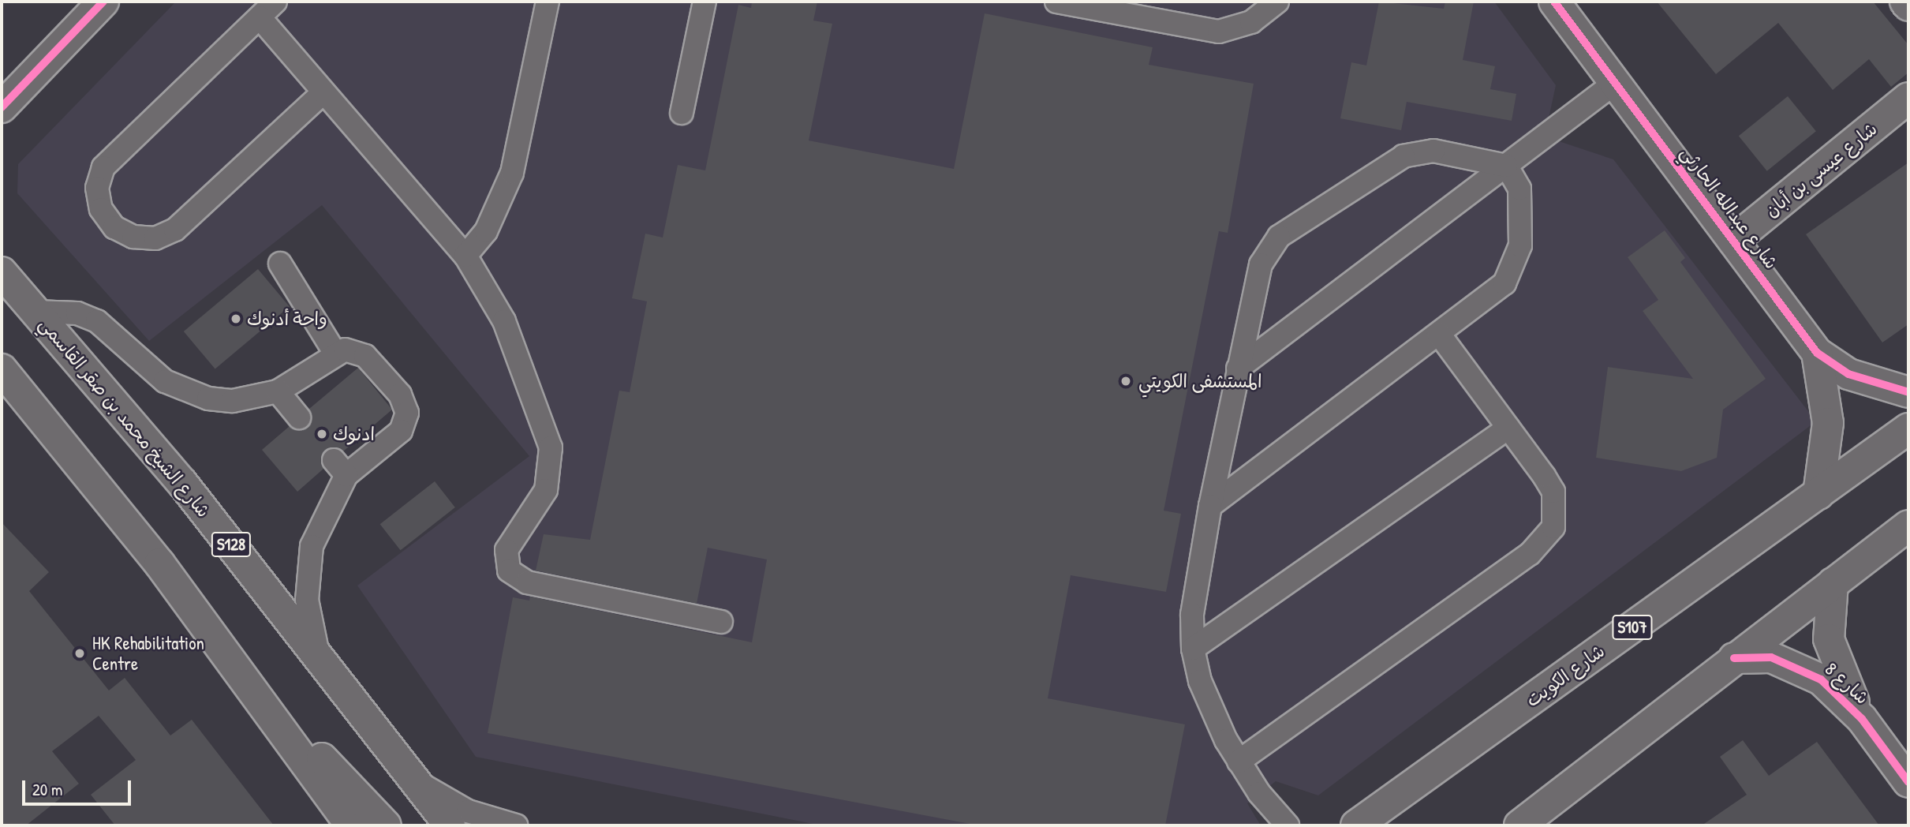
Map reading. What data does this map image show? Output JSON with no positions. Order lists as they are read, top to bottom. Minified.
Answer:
{"streets":{"main road":["شارع عيسى بن أبان","شارع عبدالله الحارثي","شارع الشيخ محمد بن صقر القاسمي","S128","S107","شارع الكويت","شارع 8"]},"crossings":[["شارع عيسى بن أبان","شارع عبدالله الحارثي"],["شارع عبدالله الحارثي","شارع الكويت"]],"places":["واحة أدنوك","المستشفى الكويتي","ادنوك","HK Rehabilitation Centre"],"scale_bar":"20 m"}
